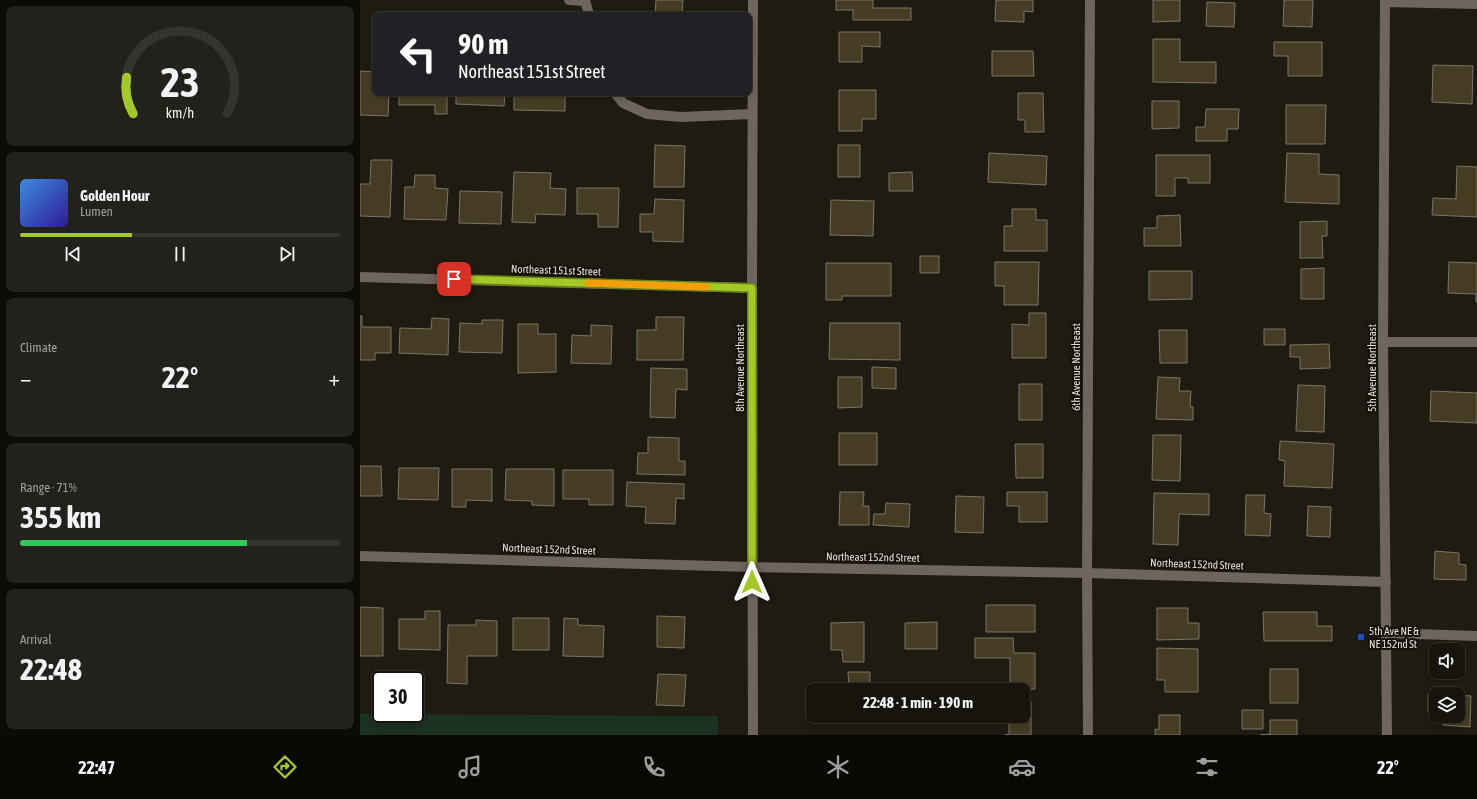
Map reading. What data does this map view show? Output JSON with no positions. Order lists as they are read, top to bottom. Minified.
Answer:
{"streets":{"street":["Northeast 151st Street","6th Avenue Northeast","8th Avenue Northeast","5th Avenue Northeast","Northeast 152nd Street"]},"crossings":[["Northeast 151st Street","8th Avenue Northeast"],["6th Avenue Northeast","Northeast 152nd Street"],["8th Avenue Northeast","Northeast 152nd Street"],["5th Avenue Northeast","Northeast 152nd Street"]],"places":{"transit":["5th Ave NE & NE 152nd St"]},"page":{"turn":["90 m","Northeast 151st Street"],"song":["Golden Hour","Lumen"],"tile":["Climate",["Range · 71%","355 km"],["Arrival","22:48"]],"heat":["−","22°","+"],"limit":"30","trip":"22:48 · 1 min · 190 m","tabs":["22:47","22°"],"gauge":["23","km/h"]}}
